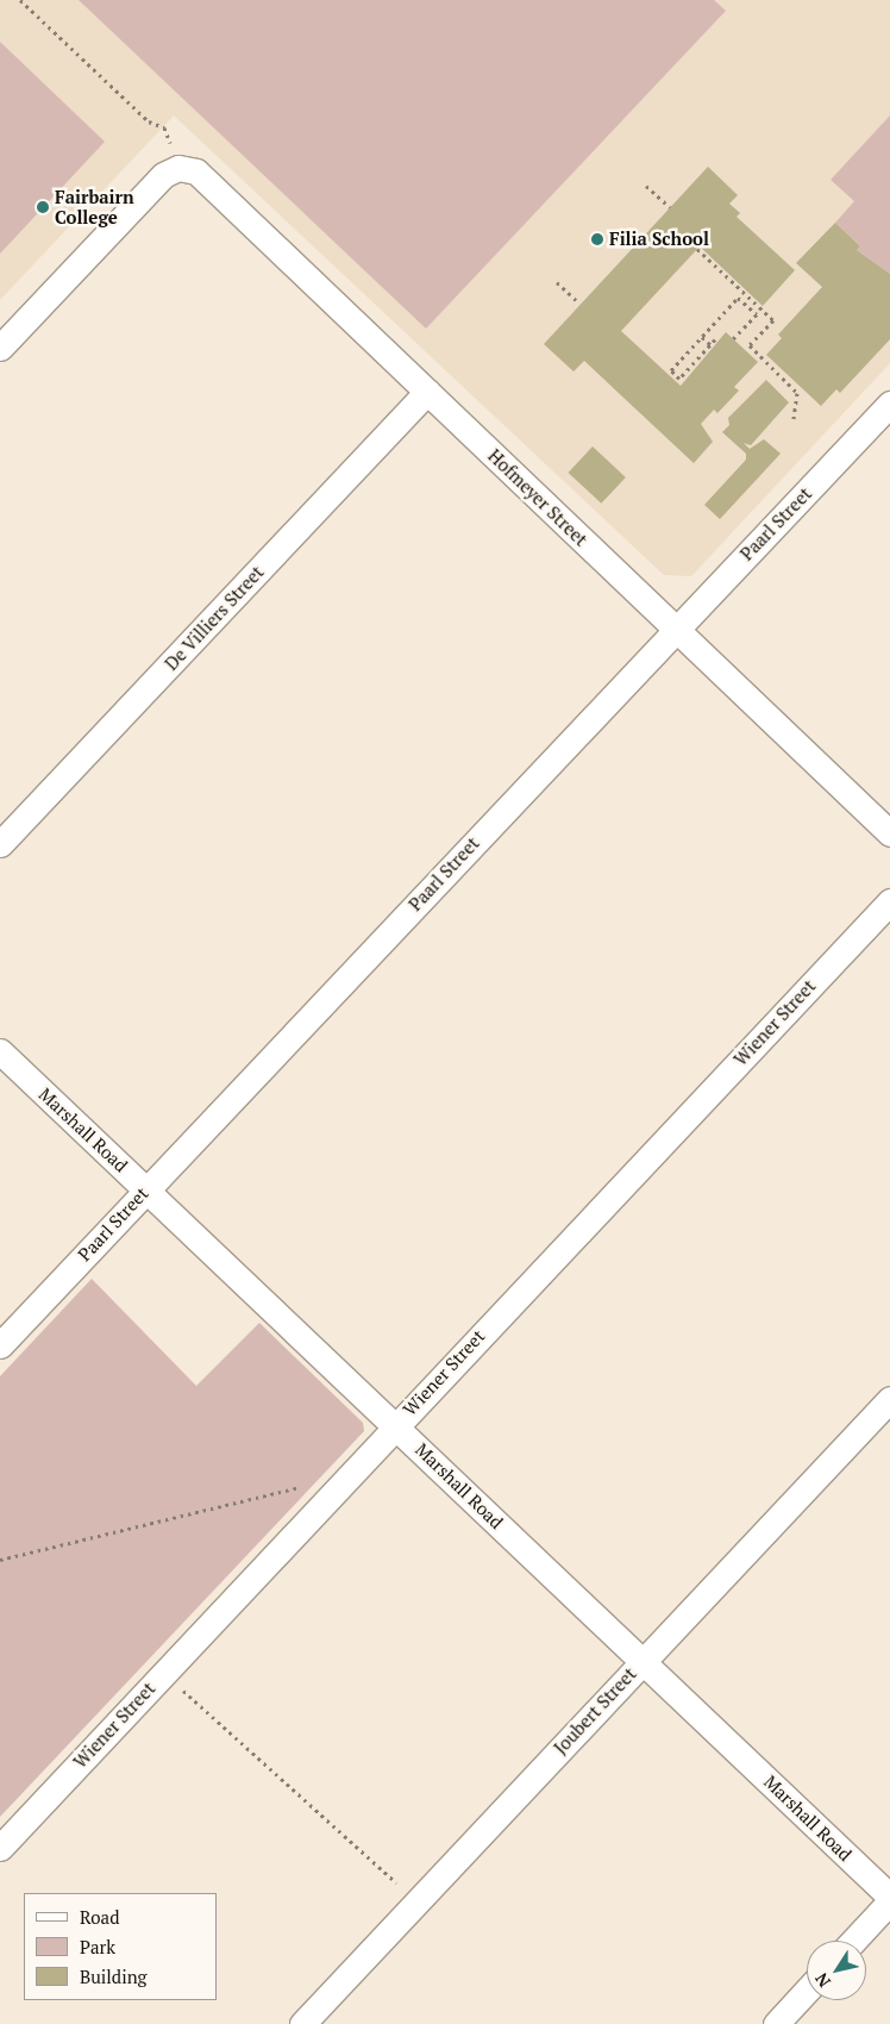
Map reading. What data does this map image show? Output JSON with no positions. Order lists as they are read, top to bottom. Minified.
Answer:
{"streets":{"street":["Hofmeyer Street","Paarl Street","De Villiers Street","Wiener Street","Marshall Road","Joubert Street"]},"crossings":[["Hofmeyer Street","Paarl Street"],["Hofmeyer Street","De Villiers Street"],["Paarl Street","Marshall Road"],["Wiener Street","Marshall Road"],["Marshall Road","Joubert Street"]],"places":["Fairbairn College","Filia School"],"legend":["Road","Park","Building"],"north":"bottom left"}
